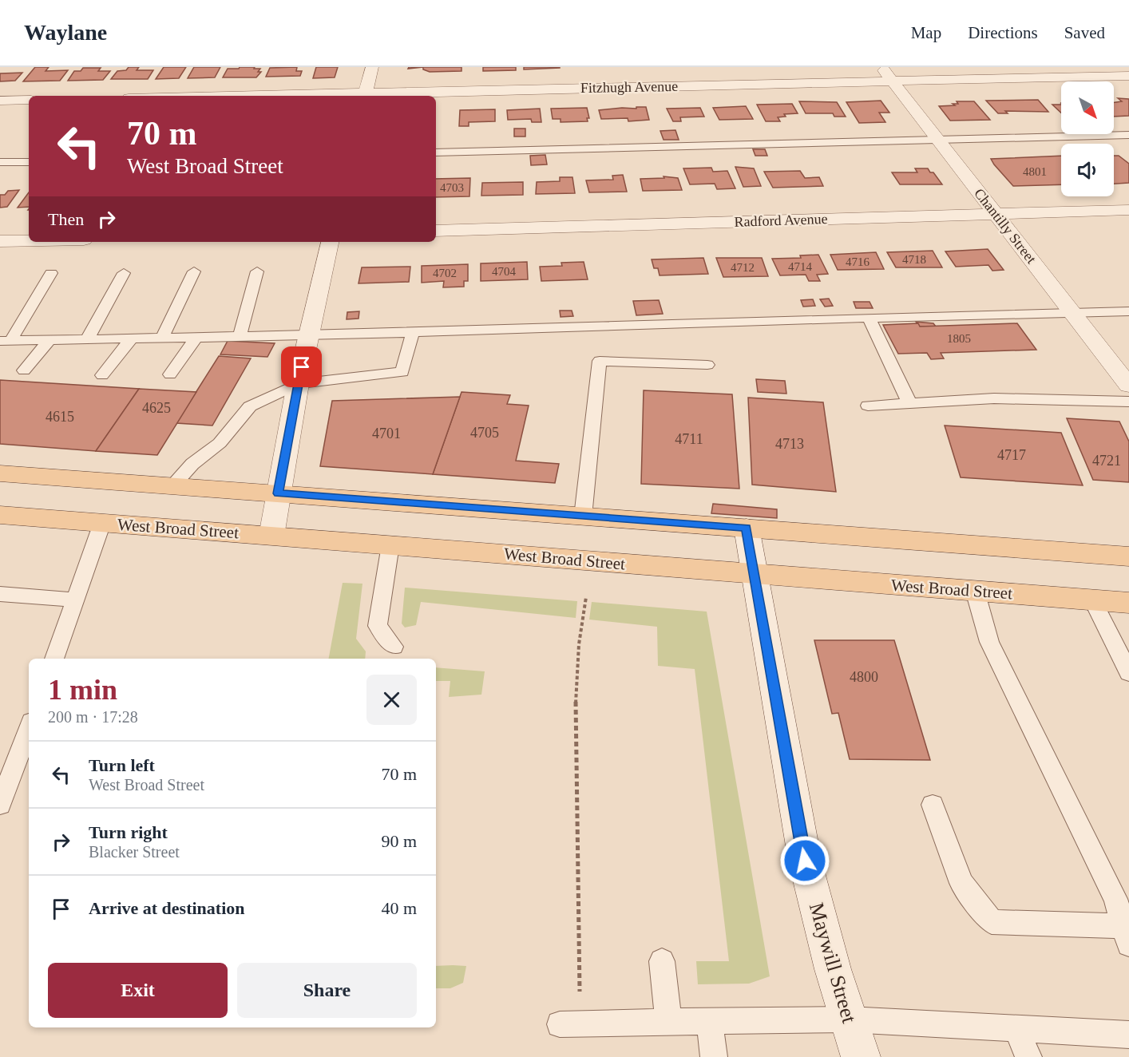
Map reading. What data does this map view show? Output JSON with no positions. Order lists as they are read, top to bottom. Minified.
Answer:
{"streets":{"main road":["West Broad Street"],"street":["Fitzhugh Avenue","Radford Avenue","Chantilly Street","Maywill Street"]},"crossings":[["Fitzhugh Avenue","Chantilly Street"],["Radford Avenue","Chantilly Street"],["West Broad Street","Maywill Street"]],"house_numbers":["4801","4703","4718","4716","4714","4712","4704","4702","1805","4625","4615","4705","4701","4711","4713","4717","4721","4800"],"north":"bottom right","page":{"header":"Waylane","nav":["Map","Directions","Saved"],"turn":["70 m","West Broad Street"],"then":"Then","heading":["1 min","200 m · 17:28"],"list":[{"name":"Turn left","note":"West Broad Street","value":"70 m"},{"name":"Turn right","note":"Blacker Street","value":"90 m"},{"name":"Arrive at destination","value":"40 m"}],"buttons":["Exit","Share"]}}
